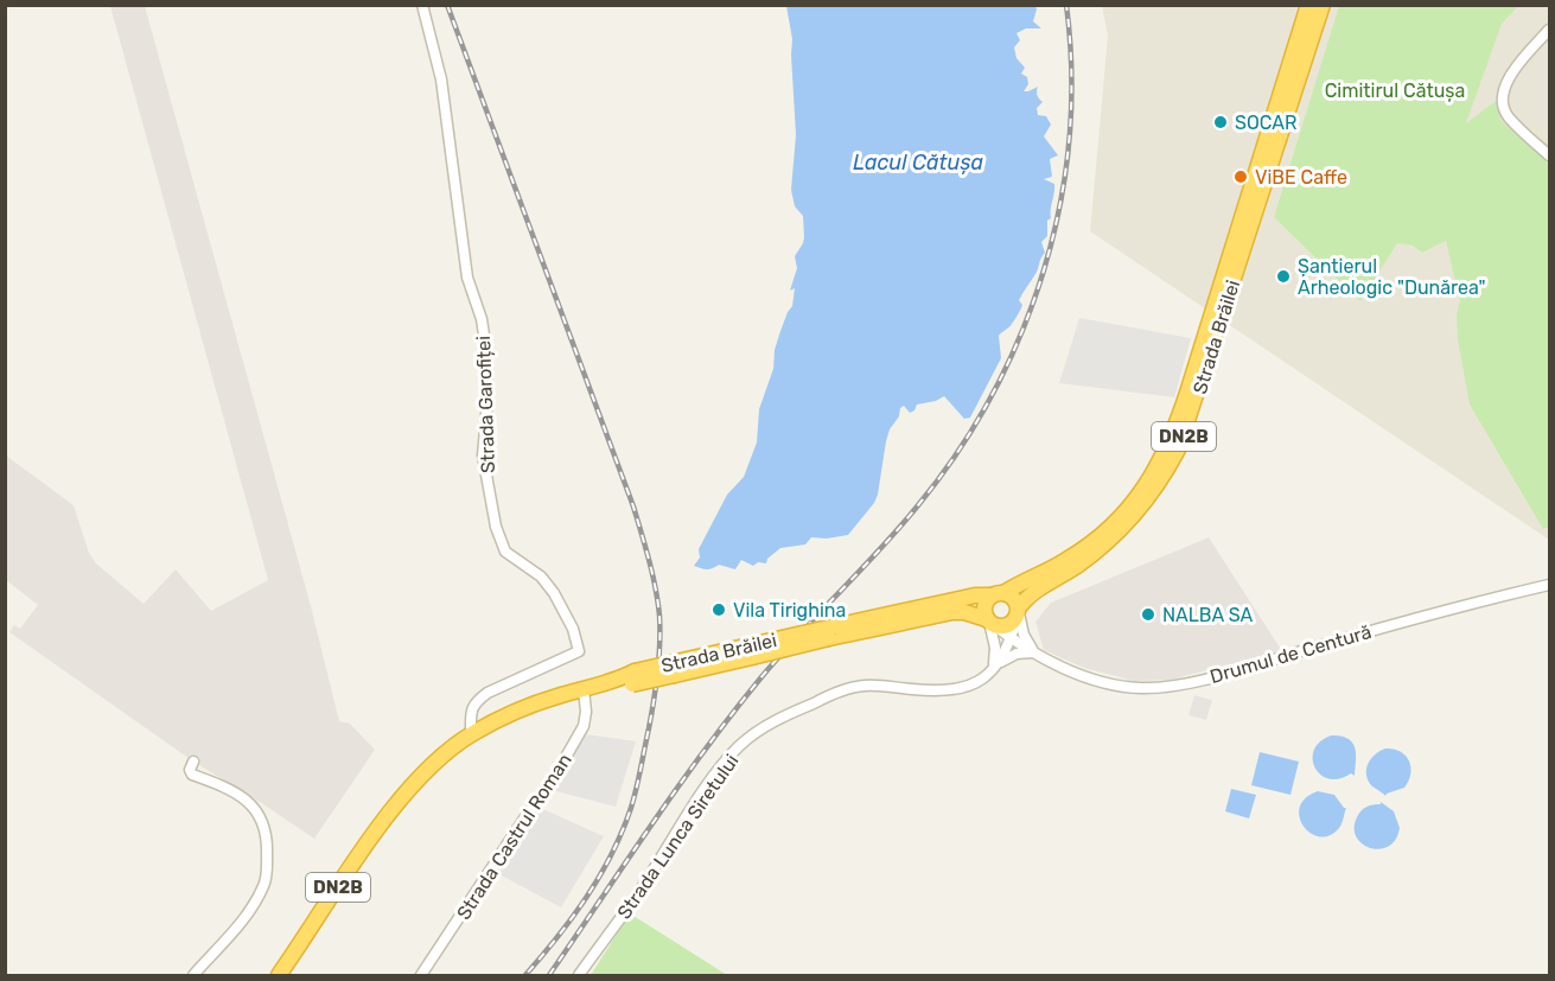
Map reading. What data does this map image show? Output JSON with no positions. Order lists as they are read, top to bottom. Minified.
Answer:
{"streets":{"highway":["Strada Brăilei","DN2B"],"street":["Strada Garofiței","Drumul de Centură","Strada Castrul Roman","Strada Lunca Siretului"]},"crossings":[["Strada Brăilei","Strada Garofiței"],["Strada Brăilei","DN2B"],["Strada Brăilei","Drumul de Centură"],["Strada Brăilei","Strada Castrul Roman"],["DN2B","Drumul de Centură"],["Drumul de Centură","Strada Lunca Siretului"]],"water":["Lacul Cătușa"],"parks":["Cimitirul Cătușa"],"places":["SOCAR","ViBE Caffe","Șantierul Arheologic \"Dunărea\"","Vila Tirighina","NALBA SA"]}
